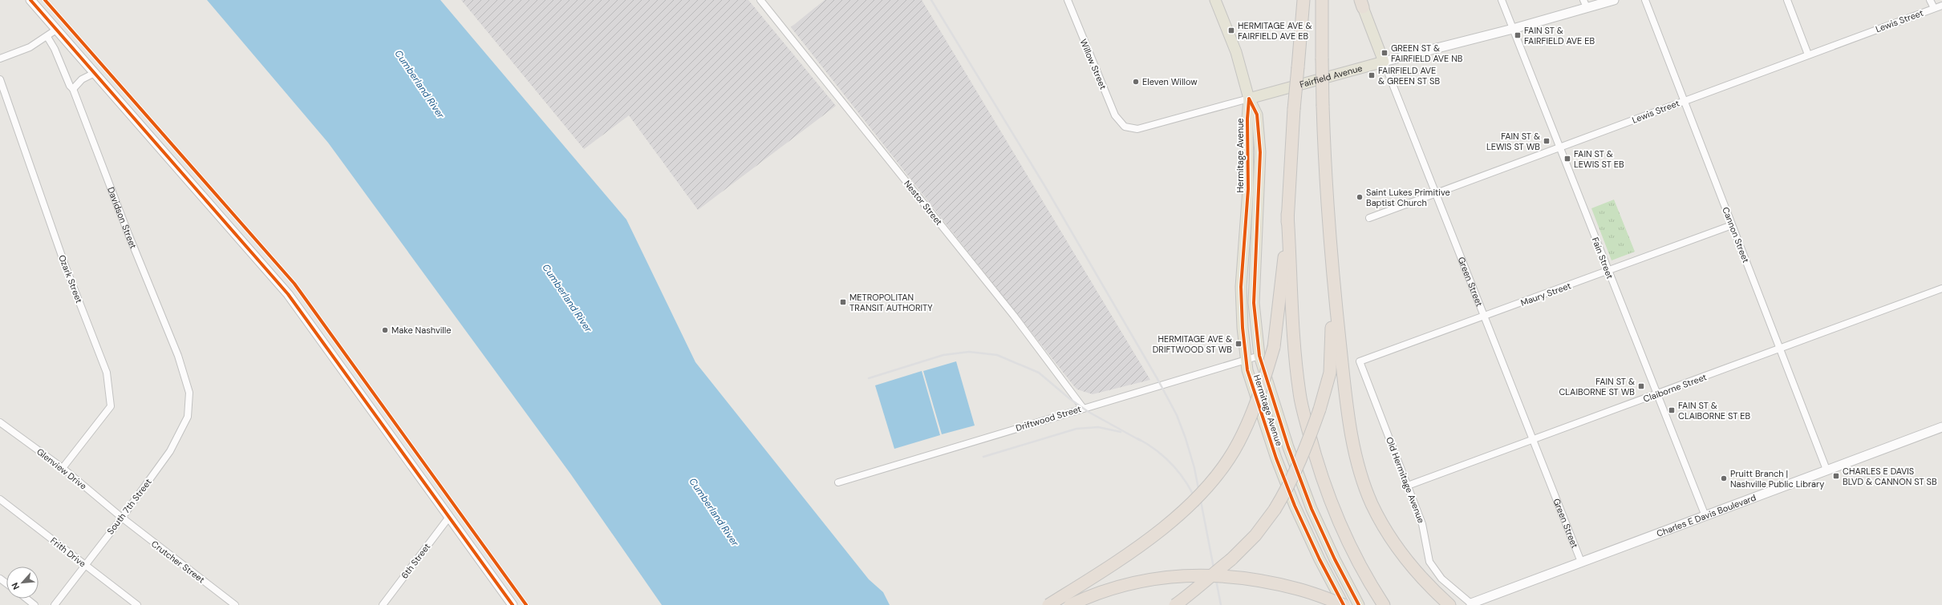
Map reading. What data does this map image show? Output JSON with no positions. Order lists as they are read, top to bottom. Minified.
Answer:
{"streets":{"main road":["Fairfield Avenue","Hermitage Avenue","Green Street"],"street":["Lewis Street","Willow Street","Nestor Street","Davidson Street","Cannon Street","Fain Street","Ozark Street","Maury Street","Claiborne Street","Driftwood Street","Glenview Drive","Old Hermitage Avenue","South 7th Street","Charles E Davis Boulevard","Frith Drive","6th Street","Crutcher Street"]},"crossings":[["Lewis Street","Cannon Street"],["Lewis Street","Fain Street"],["Lewis Street","Green Street"],["Willow Street","Fairfield Avenue"],["Fairfield Avenue","Hermitage Avenue"],["Fairfield Avenue","Fain Street"],["Fairfield Avenue","Green Street"],["Hermitage Avenue","Driftwood Street"],["Nestor Street","Driftwood Street"],["Davidson Street","South 7th Street"],["Cannon Street","Maury Street"],["Cannon Street","Claiborne Street"],["Cannon Street","Charles E Davis Boulevard"],["Fain Street","Maury Street"],["Fain Street","Claiborne Street"],["Fain Street","Charles E Davis Boulevard"],["Ozark Street","Glenview Drive"],["Green Street","Maury Street"],["Green Street","Claiborne Street"],["Green Street","Charles E Davis Boulevard"],["Maury Street","Old Hermitage Avenue"],["Claiborne Street","Old Hermitage Avenue"],["Glenview Drive","South 7th Street"],["Glenview Drive","Crutcher Street"],["Old Hermitage Avenue","Charles E Davis Boulevard"],["South 7th Street","Frith Drive"],["South 7th Street","Crutcher Street"]],"water":["Cumberland River"],"places":{"transit":["HERMITAGE AVE & FAIRFIELD AVE EB","FAIN ST & FAIRFIELD AVE EB","GREEN ST & FAIRFIELD AVE NB","FAIRFIELD AVE & GREEN ST SB","FAIN ST & LEWIS ST WB","FAIN ST & LEWIS ST EB","METROPOLITAN TRANSIT AUTHORITY","HERMITAGE AVE & DRIFTWOOD ST WB","FAIN ST & CLAIBORNE ST WB","FAIN ST & CLAIBORNE ST EB","CHARLES E DAVIS BLVD & CANNON ST SB"],"other":["Eleven Willow","Saint Lukes Primitive Baptist Church","Make Nashville","Pruitt Branch | Nashville Public Library"]},"north":"bottom left"}
